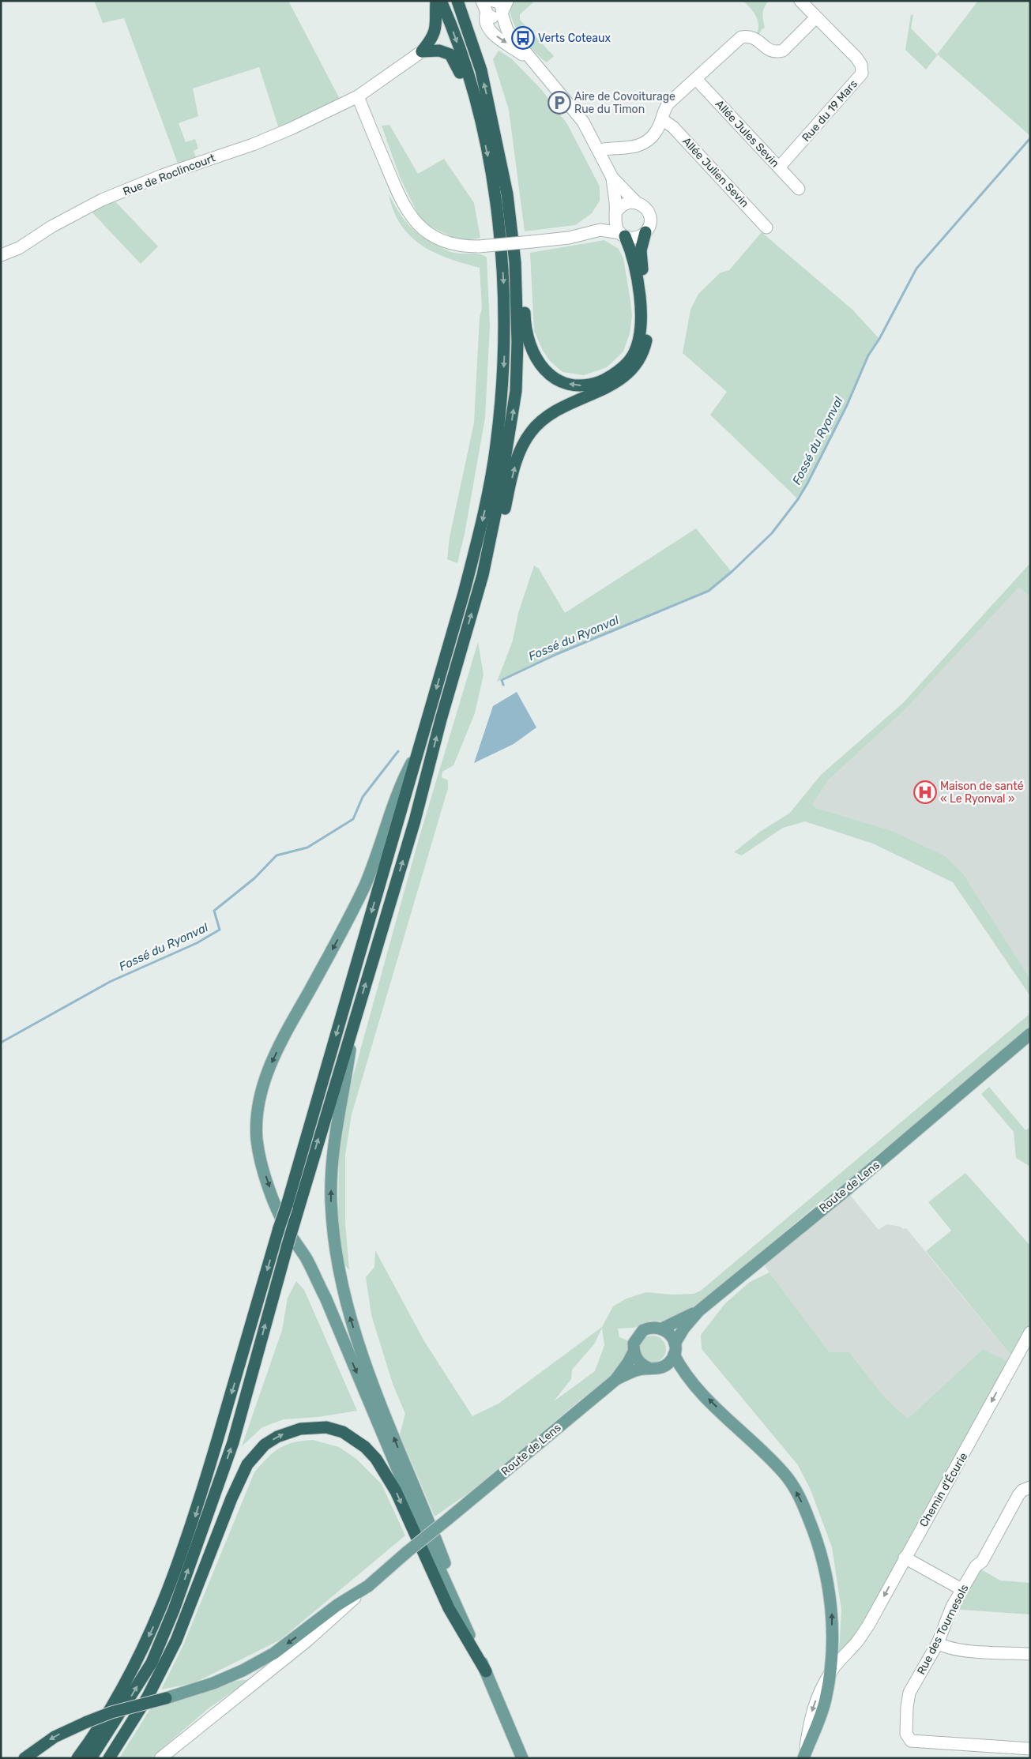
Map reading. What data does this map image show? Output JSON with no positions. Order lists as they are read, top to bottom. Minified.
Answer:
{"streets":{"main road":["Route de Lens"],"street":["Rue du 19 Mars","Allée Jules Sevin","Allée Julien Sevin","Rue de Roclincourt","Chemin d'Écurie","Rue des Tournesols"]},"crossings":[["Rue du 19 Mars","Allée Jules Sevin"]],"one_way":["Chemin d'Écurie"],"water":["Fossé du Ryonval"],"places":{"bus stop":["Verts Coteaux"],"parking":["Aire de Covoiturage Rue du Timon"],"hospital":["Maison de santé « Le Ryonval »"]}}
